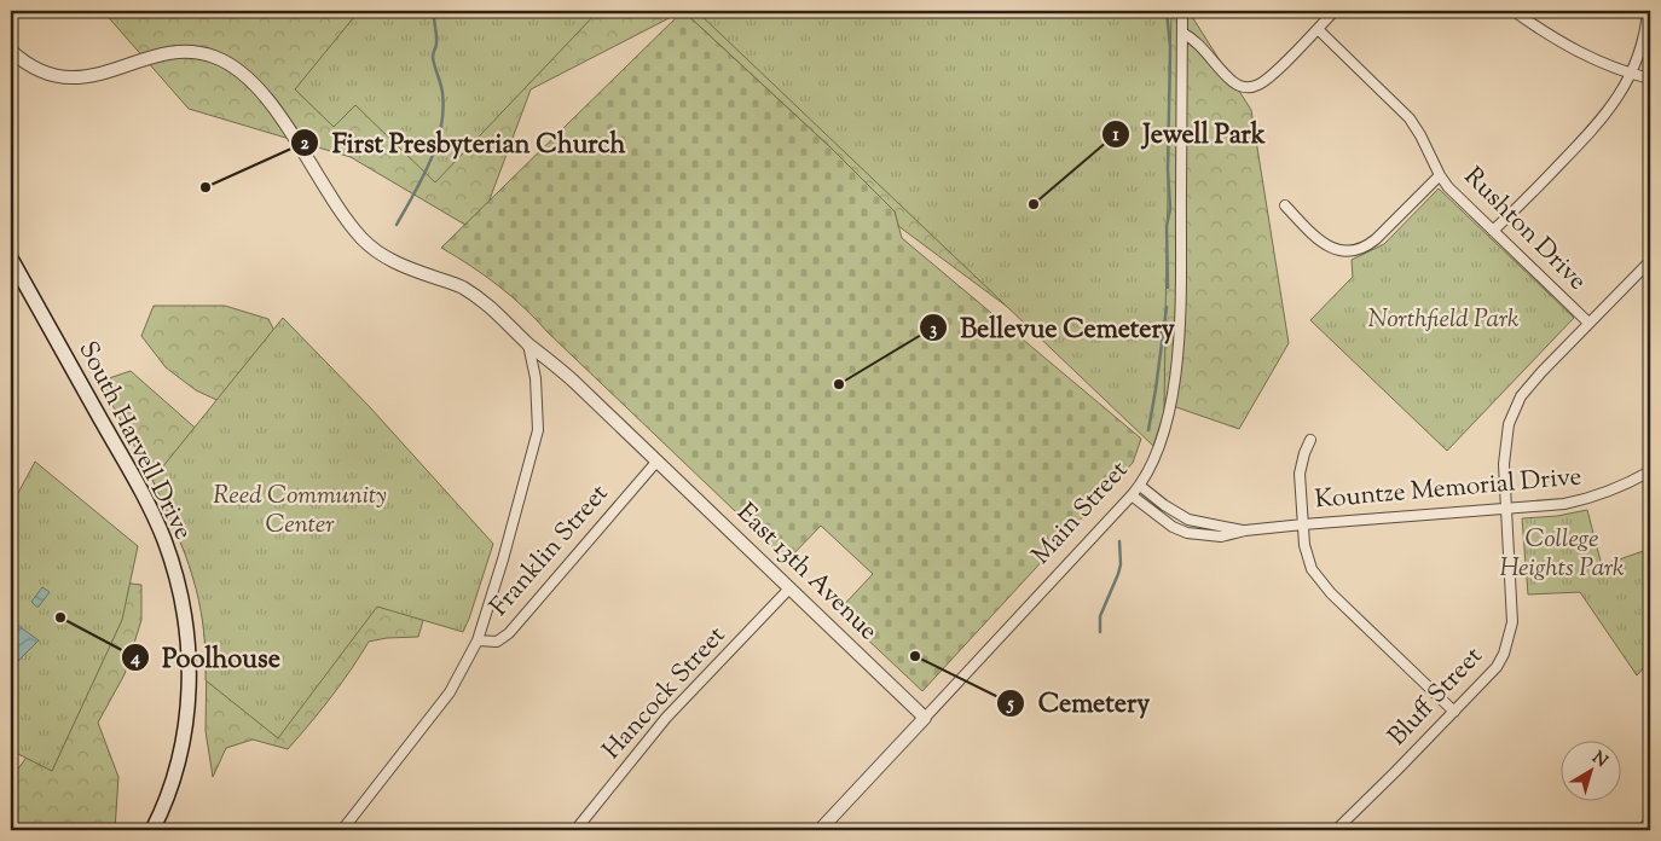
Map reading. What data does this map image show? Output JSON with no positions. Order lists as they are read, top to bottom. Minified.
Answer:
{"streets":{"main road":["South Harvell Drive"],"street":["Rushton Drive","Kountze Memorial Drive","Main Street","Franklin Street","East 13th Avenue","Hancock Street","Bluff Street"]},"crossings":[["Rushton Drive","Bluff Street"],["Kountze Memorial Drive","Bluff Street"],["Main Street","East 13th Avenue"],["Franklin Street","East 13th Avenue"],["East 13th Avenue","Hancock Street"]],"parks":["Northfield Park","Reed Community Center","College Heights Park"],"places":["First Presbyterian Church","Jewell Park","Bellevue Cemetery","Poolhouse","Cemetery"],"north":"top right"}
